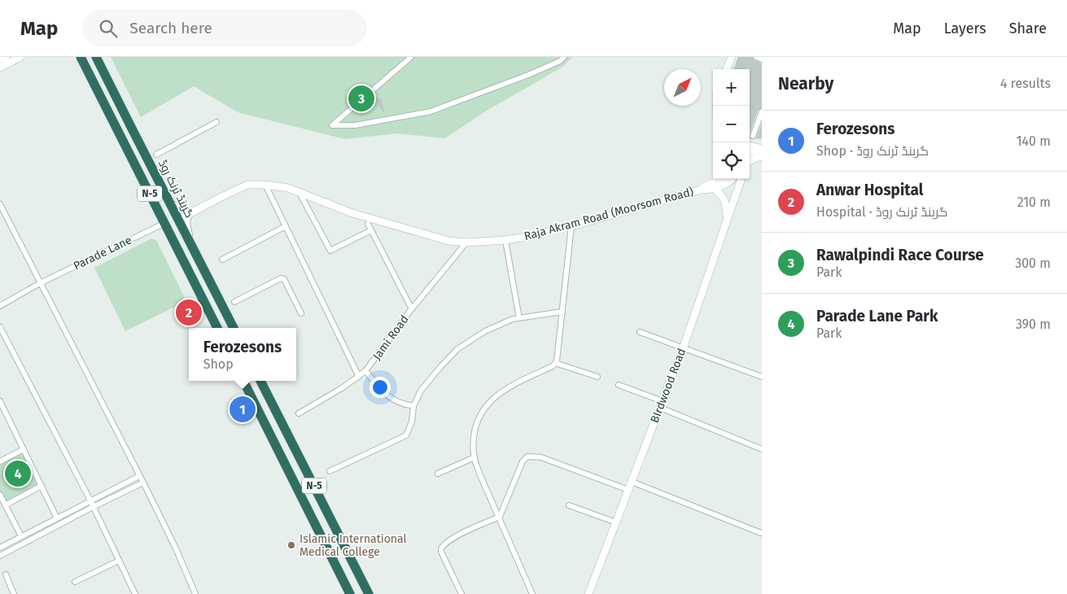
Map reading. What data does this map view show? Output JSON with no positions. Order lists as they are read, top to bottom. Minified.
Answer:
{"streets":{"highway":["گرینڈ ٹرنک روڈ","N-5"],"street":["Raja Akram Road (Moorsom Road)","Parade Lane","Jami Road","BIrdwood Road"]},"crossings":[["گرینڈ ٹرنک روڈ","Raja Akram Road (Moorsom Road)"],["N-5","Parade Lane"],["Raja Akram Road (Moorsom Road)","Jami Road"]],"places":["Islamic International Medical College"],"north":"top right","page":{"header":"Map","search":"Search here","nav":["Map","Layers","Share"],"heading":["Nearby","4 results"],"map_buttons":["+","−"],"pins":["3","2","1","4"],"list":[{"mark":"1","name":"Ferozesons","note":"Shop · گرینڈ ٹرنک روڈ","value":"140 m"},{"mark":"2","name":"Anwar Hospital","note":"Hospital · گرینڈ ٹرنک روڈ","value":"210 m"},{"mark":"3","name":"Rawalpindi Race Course","note":"Park","value":"300 m"},{"mark":"4","name":"Parade Lane Park","note":"Park","value":"390 m"}],"popup":["Ferozesons","Shop"]}}
